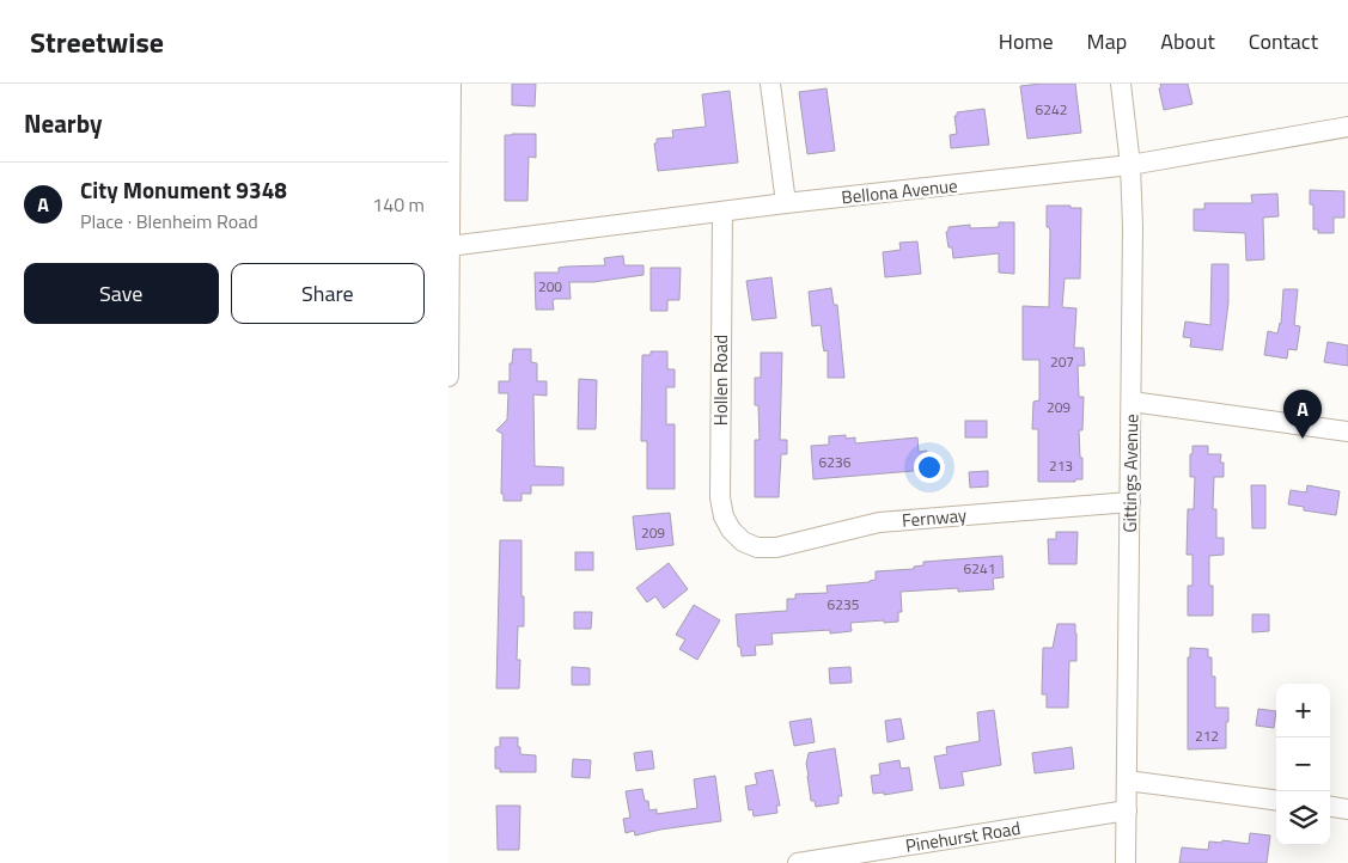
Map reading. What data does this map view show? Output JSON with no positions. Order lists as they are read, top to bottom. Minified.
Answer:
{"streets":{"street":["Bellona Avenue","Hollen Road","Gittings Avenue","Fernway","Pinehurst Road"]},"crossings":[["Bellona Avenue","Hollen Road"],["Bellona Avenue","Gittings Avenue"],["Hollen Road","Fernway"],["Gittings Avenue","Fernway"],["Gittings Avenue","Pinehurst Road"]],"house_numbers":["6242","200","207","209","6236","213","209","6241","6235","212"],"page":{"header":"Streetwise","nav":["Home","Map","About","Contact"],"heading":"Nearby","list":[{"mark":"A","name":"City Monument 9348","note":"Place · Blenheim Road","value":"140 m"}],"buttons":["Save","Share"],"pins":"A","map_buttons":["+","−"]}}
